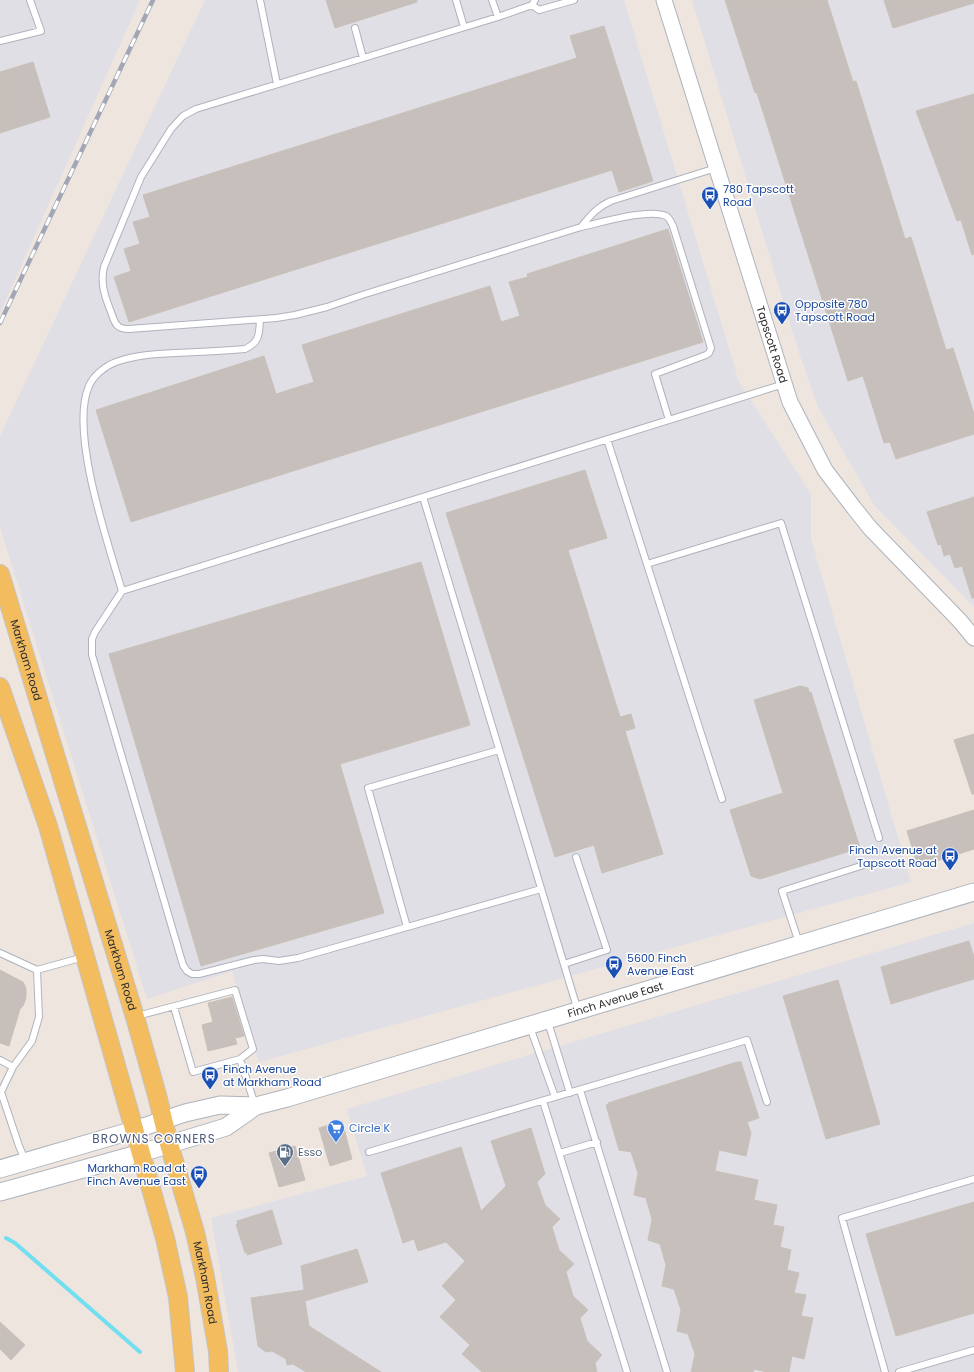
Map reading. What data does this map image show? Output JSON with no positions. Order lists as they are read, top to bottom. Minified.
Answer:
{"streets":{"main road":["Markham Road","Finch Avenue East"],"street":["Tapscott Road"]},"crossings":[["Markham Road","Finch Avenue East"]],"districts":["BROWNS CORNERS"],"places":{"bus stop":["780 Tapscott Road","Opposite 780 Tapscott Road","Finch Avenue at Tapscott Road","5600 Finch Avenue East","Finch Avenue at Markham Road","Markham Road at Finch Avenue East"],"supermarket":["Circle K"],"fuel station":["Esso"]}}
